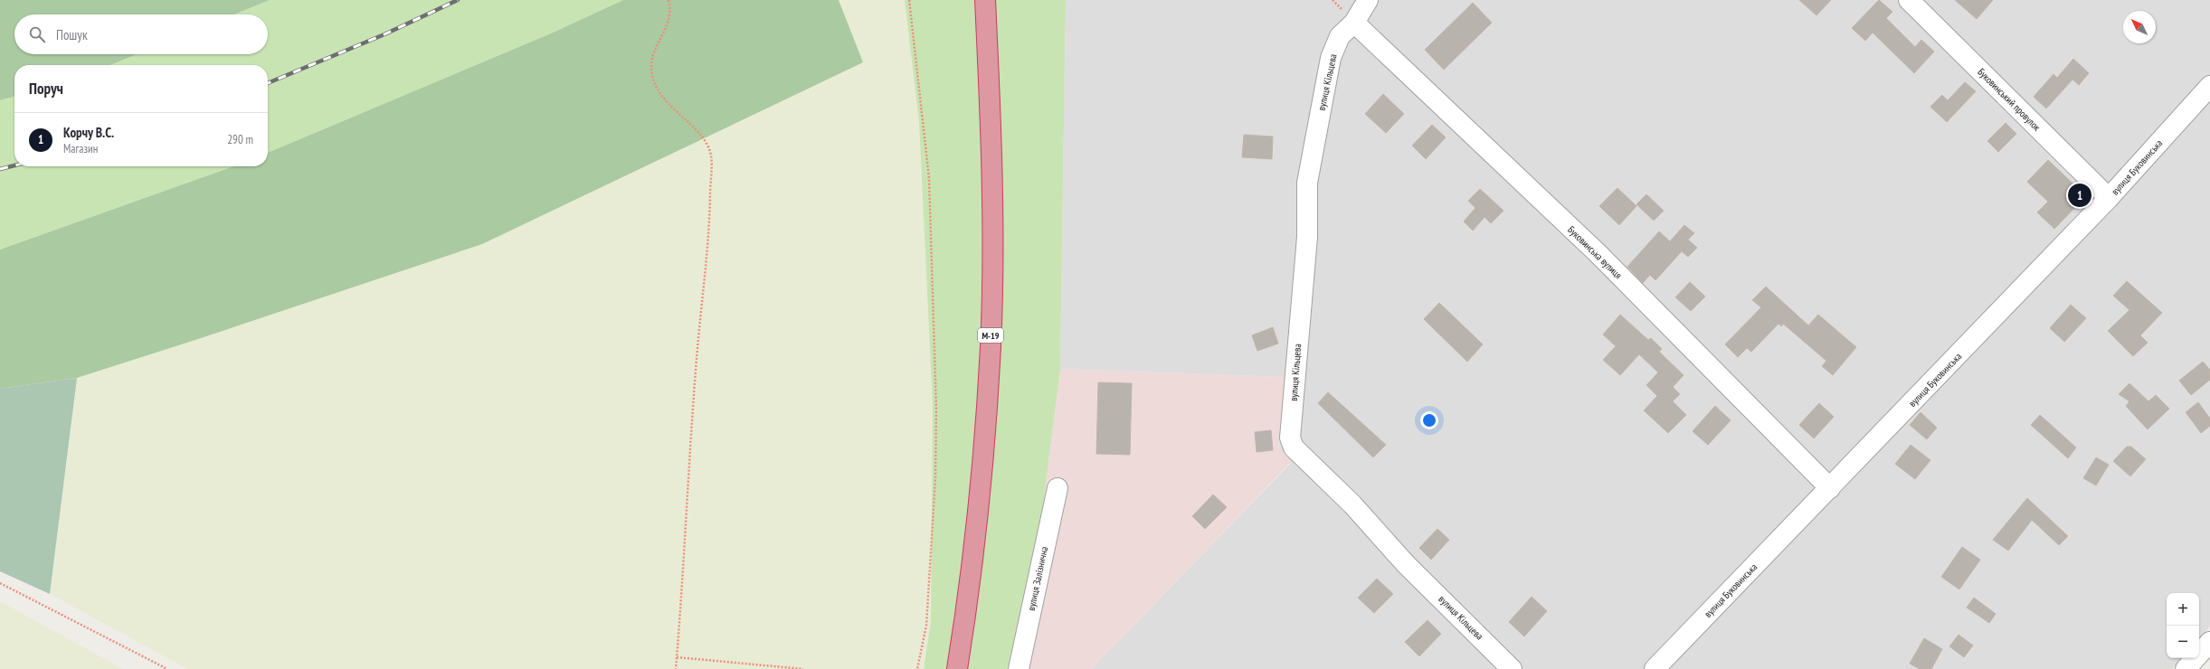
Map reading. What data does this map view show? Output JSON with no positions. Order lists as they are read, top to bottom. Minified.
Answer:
{"streets":{"highway":["М-19"],"street":["вулиця Кільцева","Буковинський провулок","вулиця Буковинська","Буковинська вулиця","вулиця Залізнична"]},"crossings":[["вулиця Кільцева","Буковинська вулиця"],["Буковинський провулок","вулиця Буковинська"],["вулиця Буковинська","Буковинська вулиця"]],"north":"top left","page":{"search":"Пошук","heading":"Поруч","list":[{"mark":"1","name":"Корчу В.С.","note":"Магазин","value":"290 m"}],"pins":"1","map_buttons":["+","−"]}}
